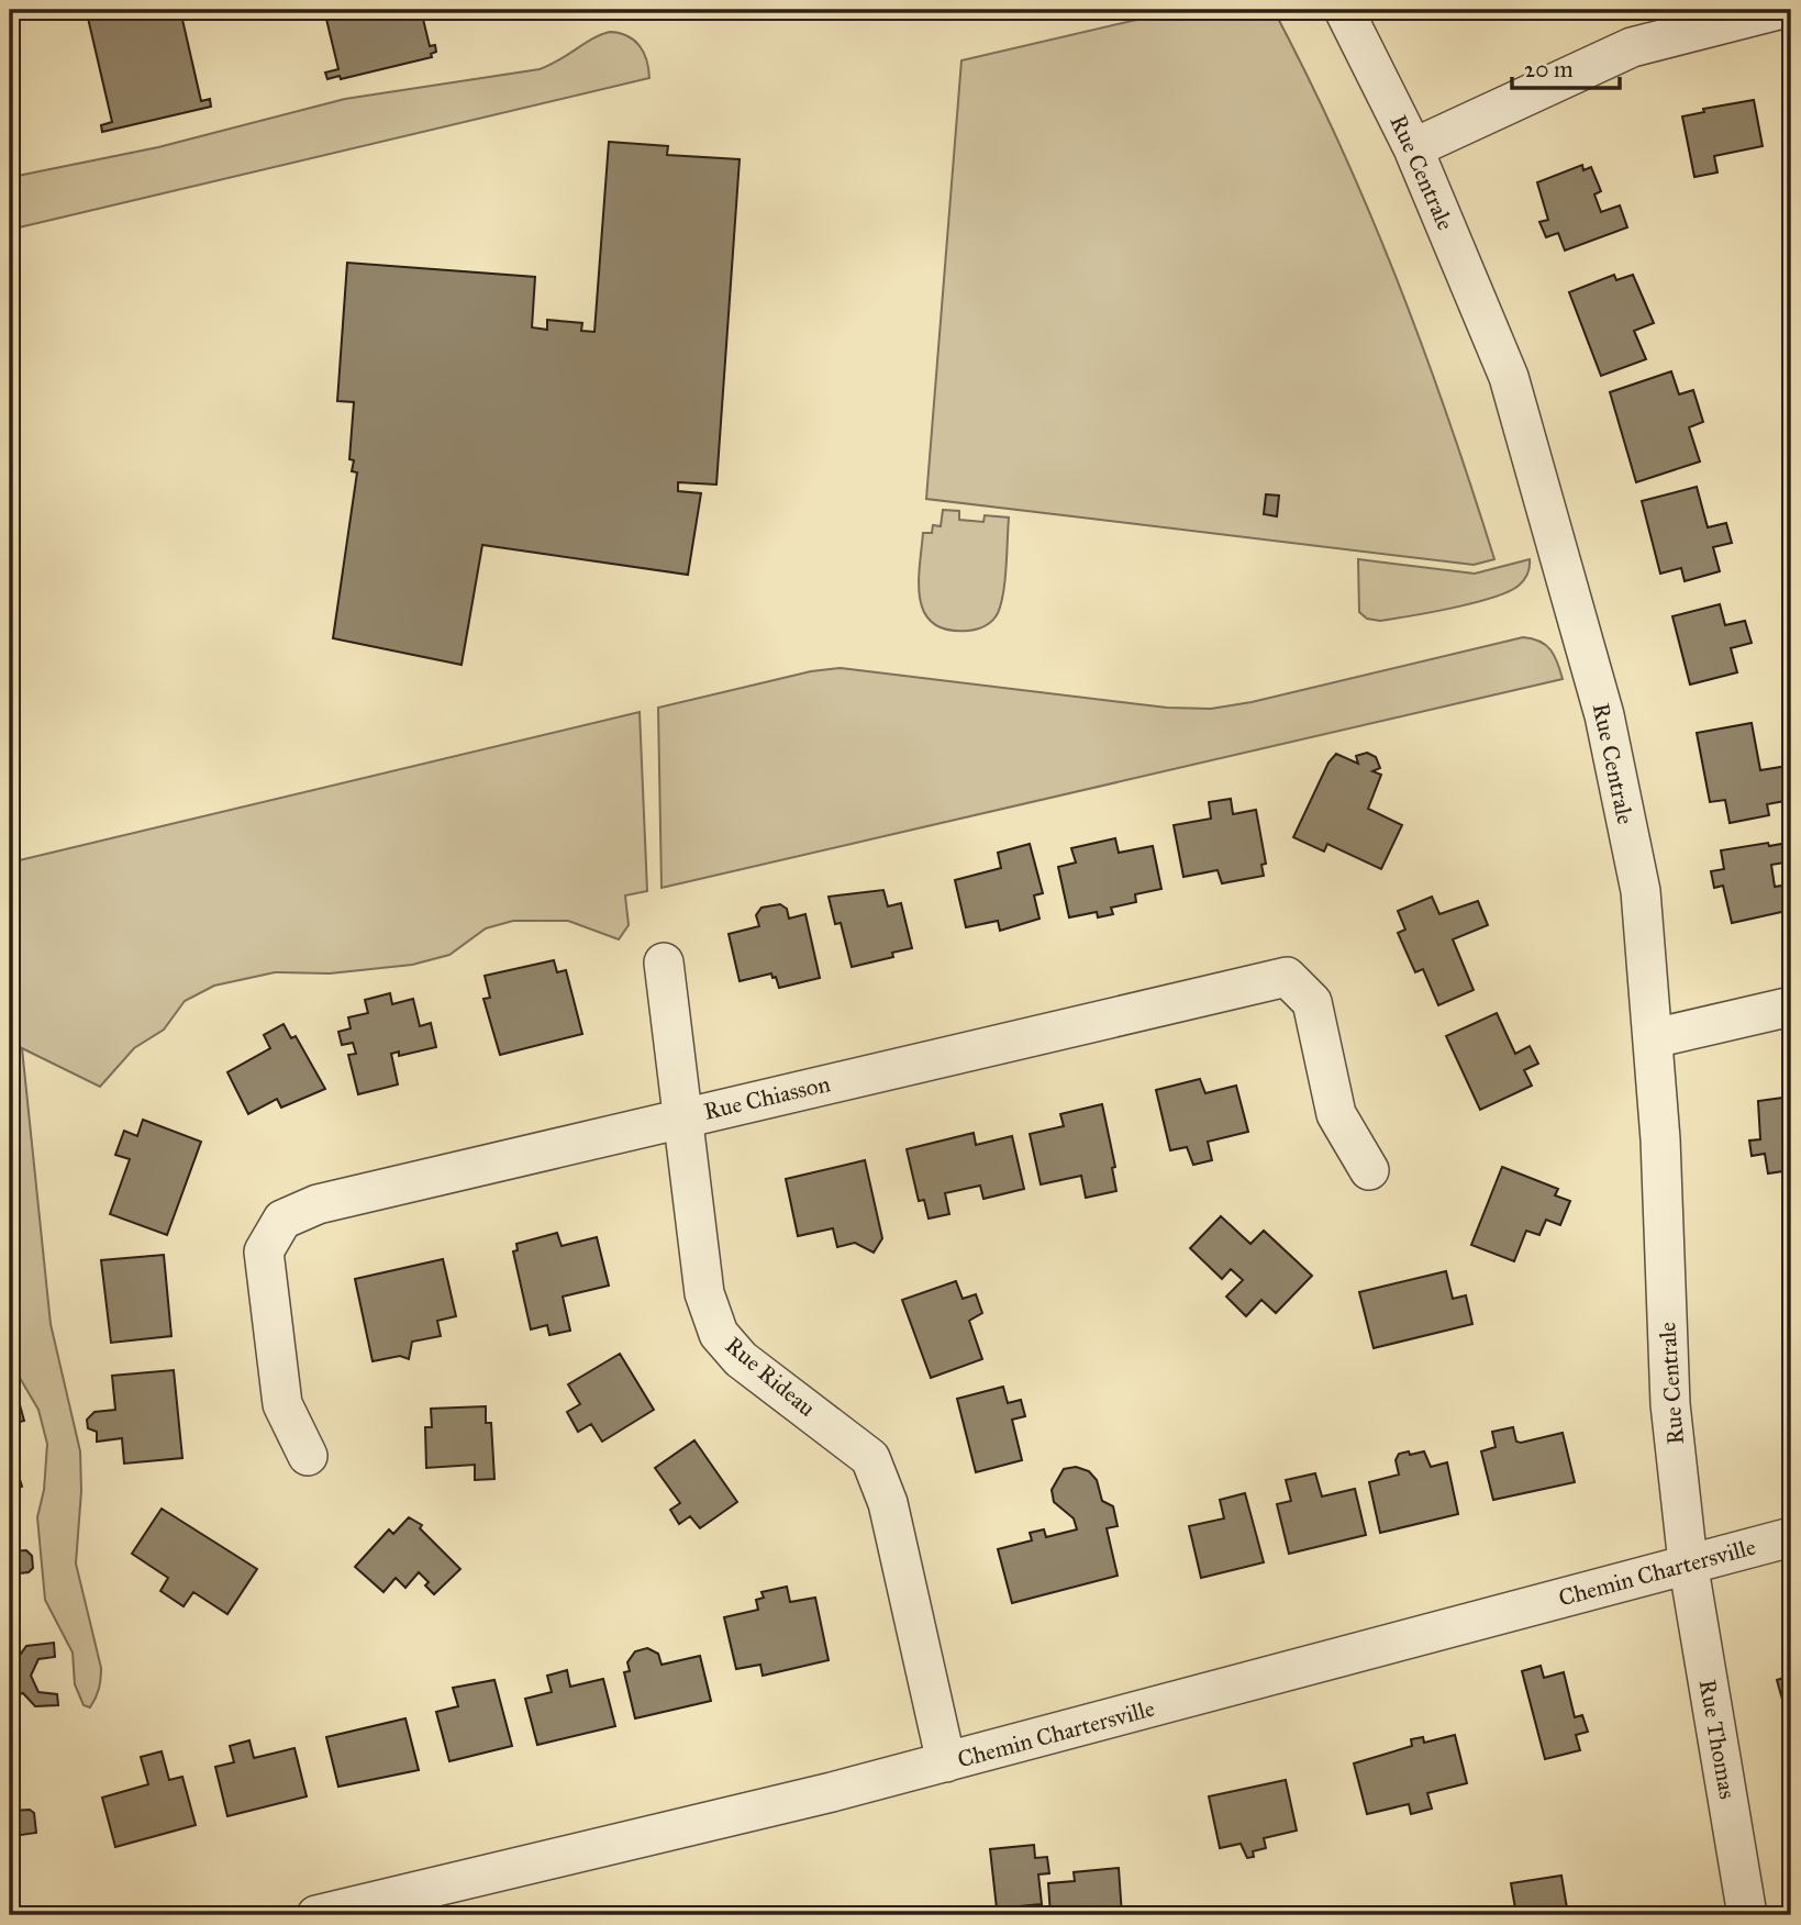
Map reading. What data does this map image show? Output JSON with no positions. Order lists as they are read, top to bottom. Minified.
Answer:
{"streets":{"street":["Rue Centrale","Rue Chiasson","Rue Rideau","Chemin Chartersville","Rue Thomas"]},"crossings":[["Rue Centrale","Chemin Chartersville"],["Rue Centrale","Rue Thomas"],["Rue Chiasson","Rue Rideau"],["Rue Rideau","Chemin Chartersville"],["Chemin Chartersville","Rue Thomas"]],"scale_bar":"20 m"}
